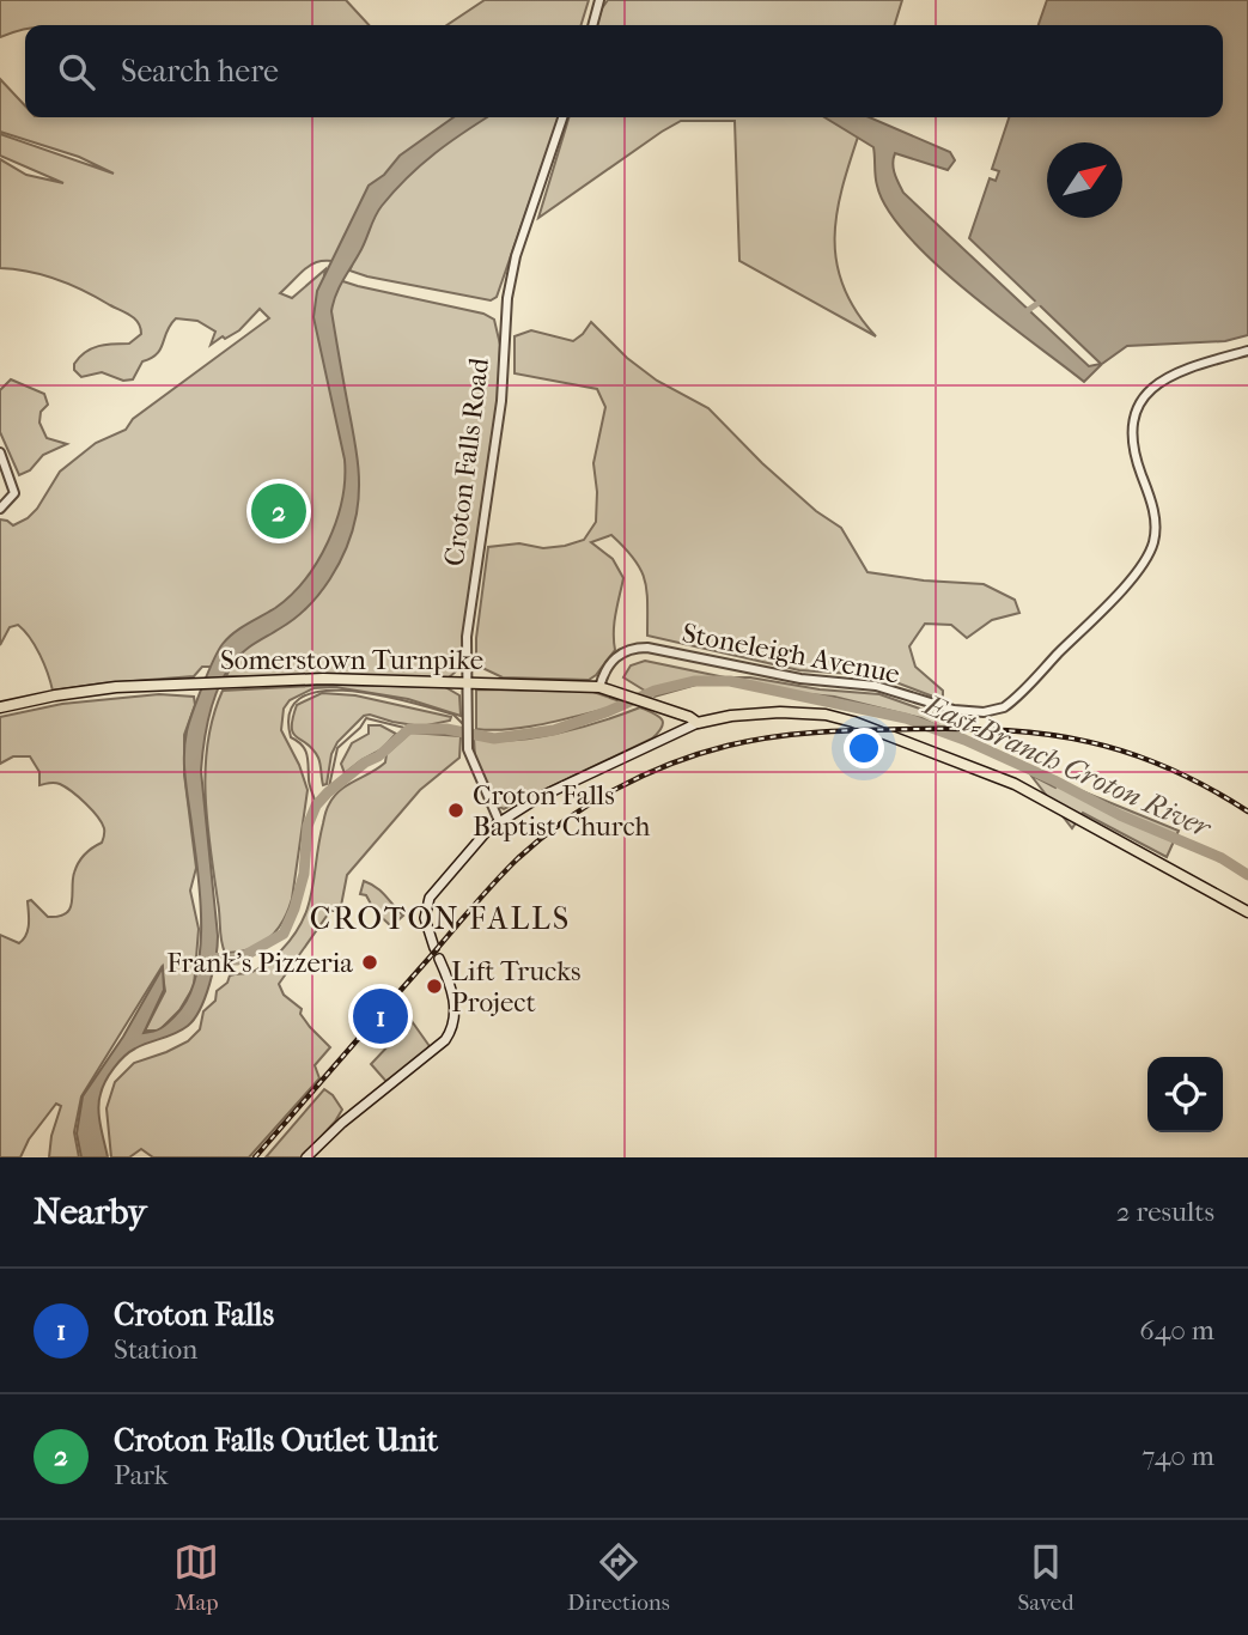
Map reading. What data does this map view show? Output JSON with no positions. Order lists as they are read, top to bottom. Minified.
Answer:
{"streets":{"main road":["Somerstown Turnpike"],"street":["Croton Falls Road","Stoneleigh Avenue"]},"crossings":[["Croton Falls Road","Somerstown Turnpike"],["Stoneleigh Avenue","Somerstown Turnpike"]],"districts":["CROTON FALLS"],"water":["East Branch Croton River"],"places":["Croton Falls Baptist Church","Frank's Pizzeria","Lift Trucks Project"],"north":"top right","page":{"search":"Search here","pins":["2","1"],"heading":["Nearby","2 results"],"list":[{"mark":"1","name":"Croton Falls","note":"Station","value":"640 m"},{"mark":"2","name":"Croton Falls Outlet Unit","note":"Park","value":"740 m"}],"nav":["Map","Directions","Saved"]}}
